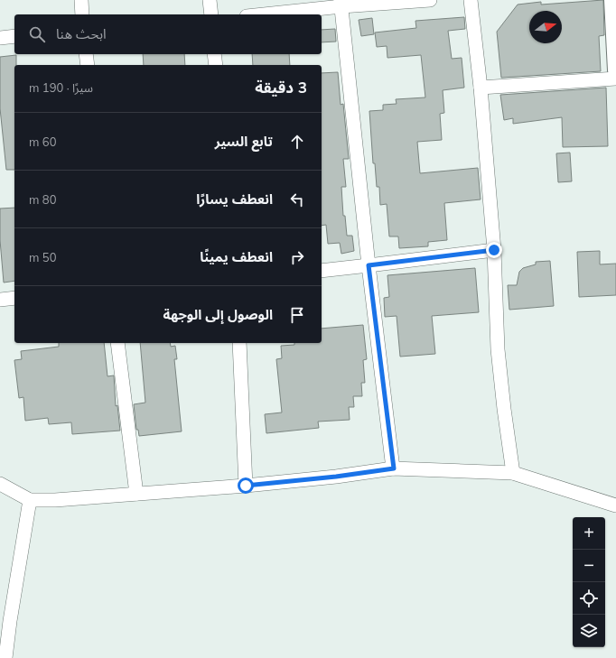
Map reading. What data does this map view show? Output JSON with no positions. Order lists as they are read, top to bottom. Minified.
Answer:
{"north":"right","page":{"search":"ابحث هنا","heading":["3 دقيقة","سيرًا · 190 m"],"list":[["تابع السير","60 m"],["انعطف يسارًا","80 m"],["انعطف يمينًا","50 m"],"الوصول إلى الوجهة"],"map_buttons":["+","−"]}}
